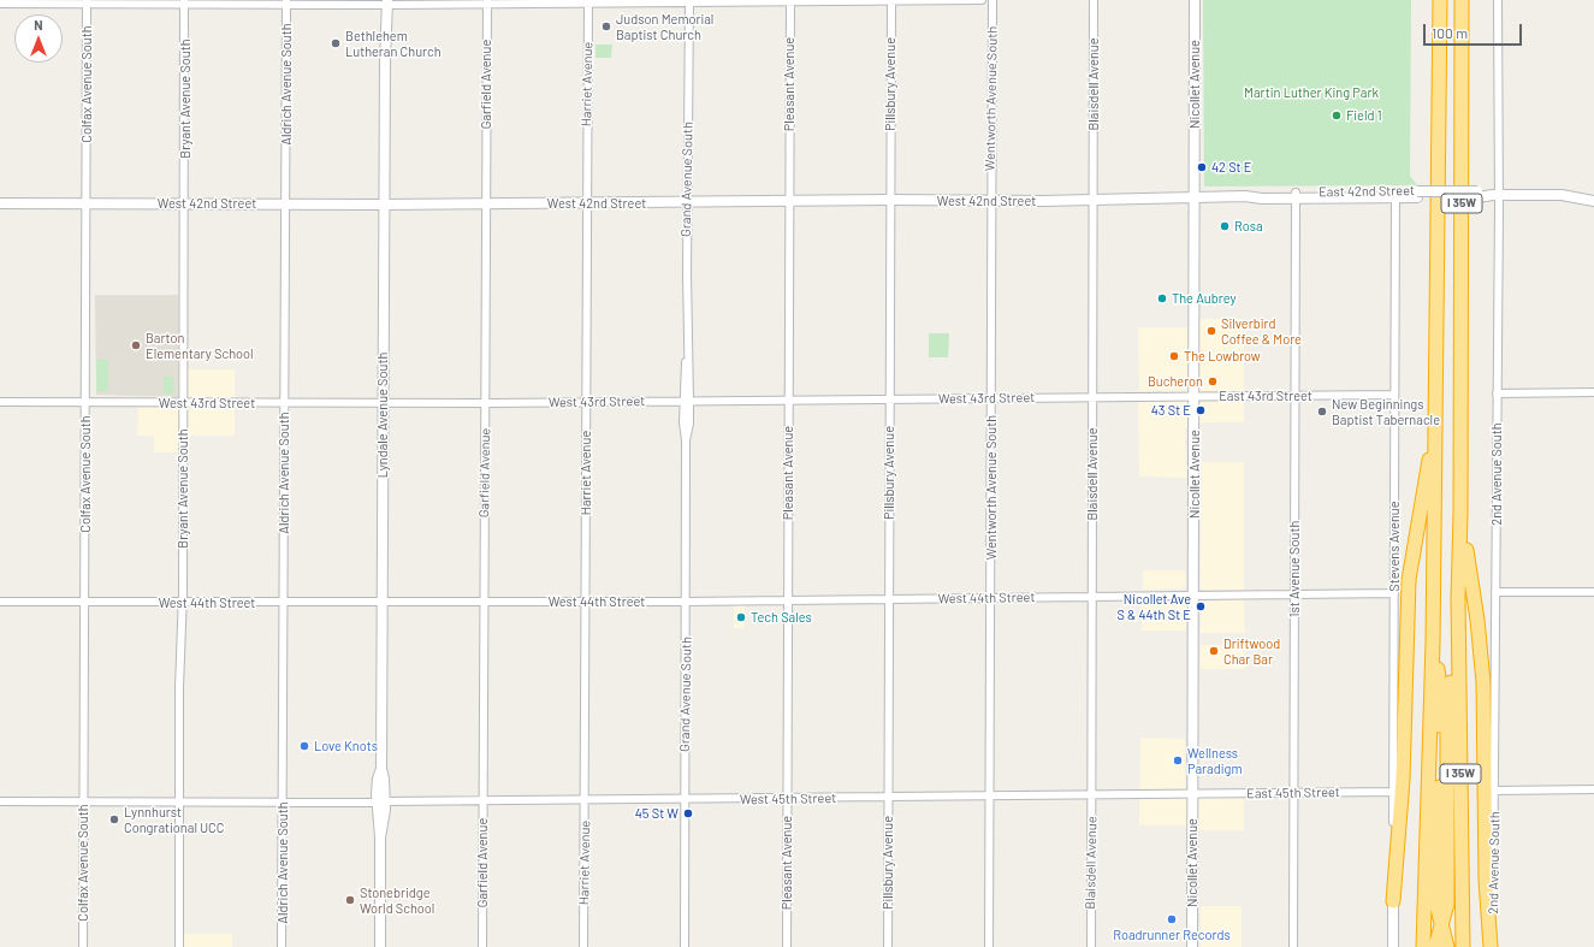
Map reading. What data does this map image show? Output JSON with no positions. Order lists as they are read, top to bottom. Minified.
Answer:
{"streets":{"highway":["I 35W"],"main road":["Nicollet Avenue","East 42nd Street","West 42nd Street","Lyndale Avenue South"],"street":["Colfax Avenue South","Aldrich Avenue South","Garfield Avenue","Harriet Avenue","Pleasant Avenue","Pillsbury Avenue","Blaisdell Avenue","Bryant Avenue South","Wentworth Avenue South","Grand Avenue South","East 43rd Street","West 43rd Street","2nd Avenue South","Stevens Avenue","1st Avenue South","West 44th Street","East 45th Street","West 45th Street"]},"crossings":[["Colfax Avenue South","West 42nd Street"],["Colfax Avenue South","West 43rd Street"],["Colfax Avenue South","West 44th Street"],["Colfax Avenue South","West 45th Street"],["Aldrich Avenue South","West 42nd Street"],["Aldrich Avenue South","West 43rd Street"],["Aldrich Avenue South","West 44th Street"],["Aldrich Avenue South","West 45th Street"],["Garfield Avenue","West 42nd Street"],["Garfield Avenue","West 43rd Street"],["Garfield Avenue","West 44th Street"],["Garfield Avenue","West 45th Street"],["Harriet Avenue","West 42nd Street"],["Harriet Avenue","West 43rd Street"],["Harriet Avenue","West 44th Street"],["Harriet Avenue","West 45th Street"],["Pleasant Avenue","West 42nd Street"],["Pleasant Avenue","West 43rd Street"],["Pleasant Avenue","West 44th Street"],["Pleasant Avenue","West 45th Street"],["Pillsbury Avenue","West 42nd Street"],["Pillsbury Avenue","West 43rd Street"],["Pillsbury Avenue","West 44th Street"],["Pillsbury Avenue","West 45th Street"],["Blaisdell Avenue","West 42nd Street"],["Blaisdell Avenue","West 43rd Street"],["Blaisdell Avenue","West 44th Street"],["Blaisdell Avenue","West 45th Street"],["Nicollet Avenue","East 42nd Street"],["Nicollet Avenue","West 42nd Street"],["Nicollet Avenue","East 43rd Street"],["Nicollet Avenue","West 43rd Street"],["Nicollet Avenue","West 44th Street"],["Nicollet Avenue","East 45th Street"],["Nicollet Avenue","West 45th Street"],["Bryant Avenue South","West 42nd Street"],["Bryant Avenue South","West 43rd Street"],["Bryant Avenue South","West 44th Street"],["Bryant Avenue South","West 45th Street"],["Wentworth Avenue South","West 42nd Street"],["Wentworth Avenue South","West 43rd Street"],["Wentworth Avenue South","West 44th Street"],["Wentworth Avenue South","West 45th Street"],["Grand Avenue South","West 42nd Street"],["Grand Avenue South","West 43rd Street"],["Grand Avenue South","West 44th Street"],["Grand Avenue South","West 45th Street"],["East 42nd Street","West 42nd Street"],["East 42nd Street","2nd Avenue South"],["East 42nd Street","Stevens Avenue"],["East 42nd Street","1st Avenue South"],["West 42nd Street","Lyndale Avenue South"],["East 43rd Street","West 43rd Street"],["East 43rd Street","Stevens Avenue"],["East 43rd Street","1st Avenue South"],["West 43rd Street","Lyndale Avenue South"],["Lyndale Avenue South","West 44th Street"],["Lyndale Avenue South","West 45th Street"],["Stevens Avenue","West 44th Street"],["Stevens Avenue","East 45th Street"],["1st Avenue South","West 44th Street"],["1st Avenue South","East 45th Street"],["East 45th Street","West 45th Street"]],"parks":["Martin Luther King Park"],"places":["Judson Memorial Baptist Church","Bethlehem Lutheran Church","Field 1","42 St E","Rosa","The Aubrey","Silverbird Coffee & More","Barton Elementary School","The Lowbrow","Bucheron","43 St E","New Beginnings Baptist Tabernacle","Nicollet Ave S & 44th St E","Tech Sales","Driftwood Char Bar","Love Knots","Wellness Paradigm","45 St W","Lynnhurst Congrational UCC","Stonebridge World School","Roadrunner Records"],"scale_bar":"100 m","north":"top"}
